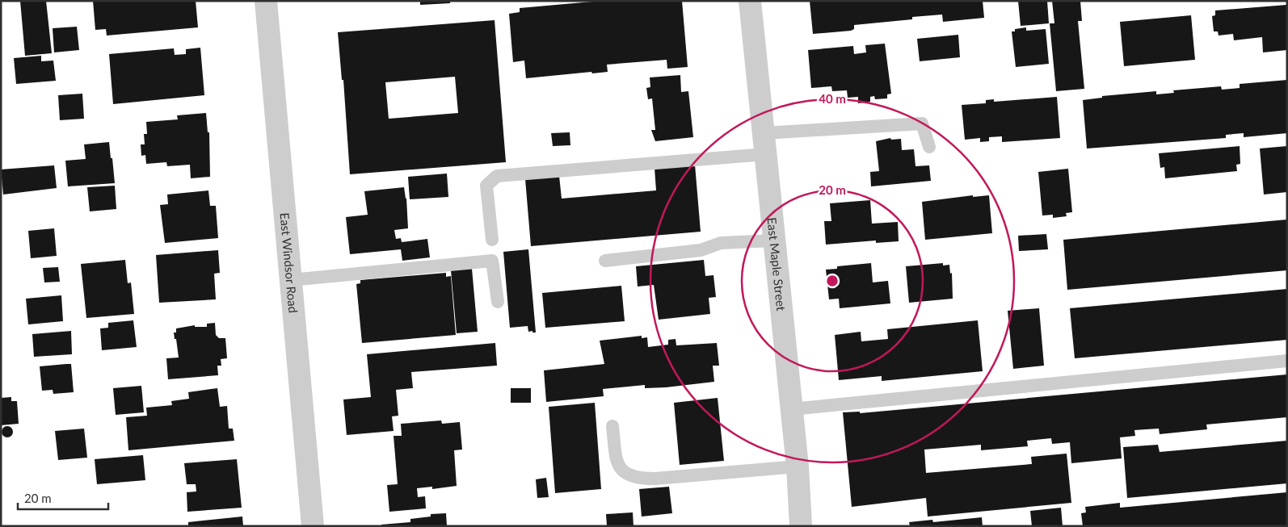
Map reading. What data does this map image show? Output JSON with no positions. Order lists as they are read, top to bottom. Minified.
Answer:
{"streets":{"street":["East Maple Street","East Windsor Road"]},"scale_bar":"20 m","rings":["40 m","20 m"]}
